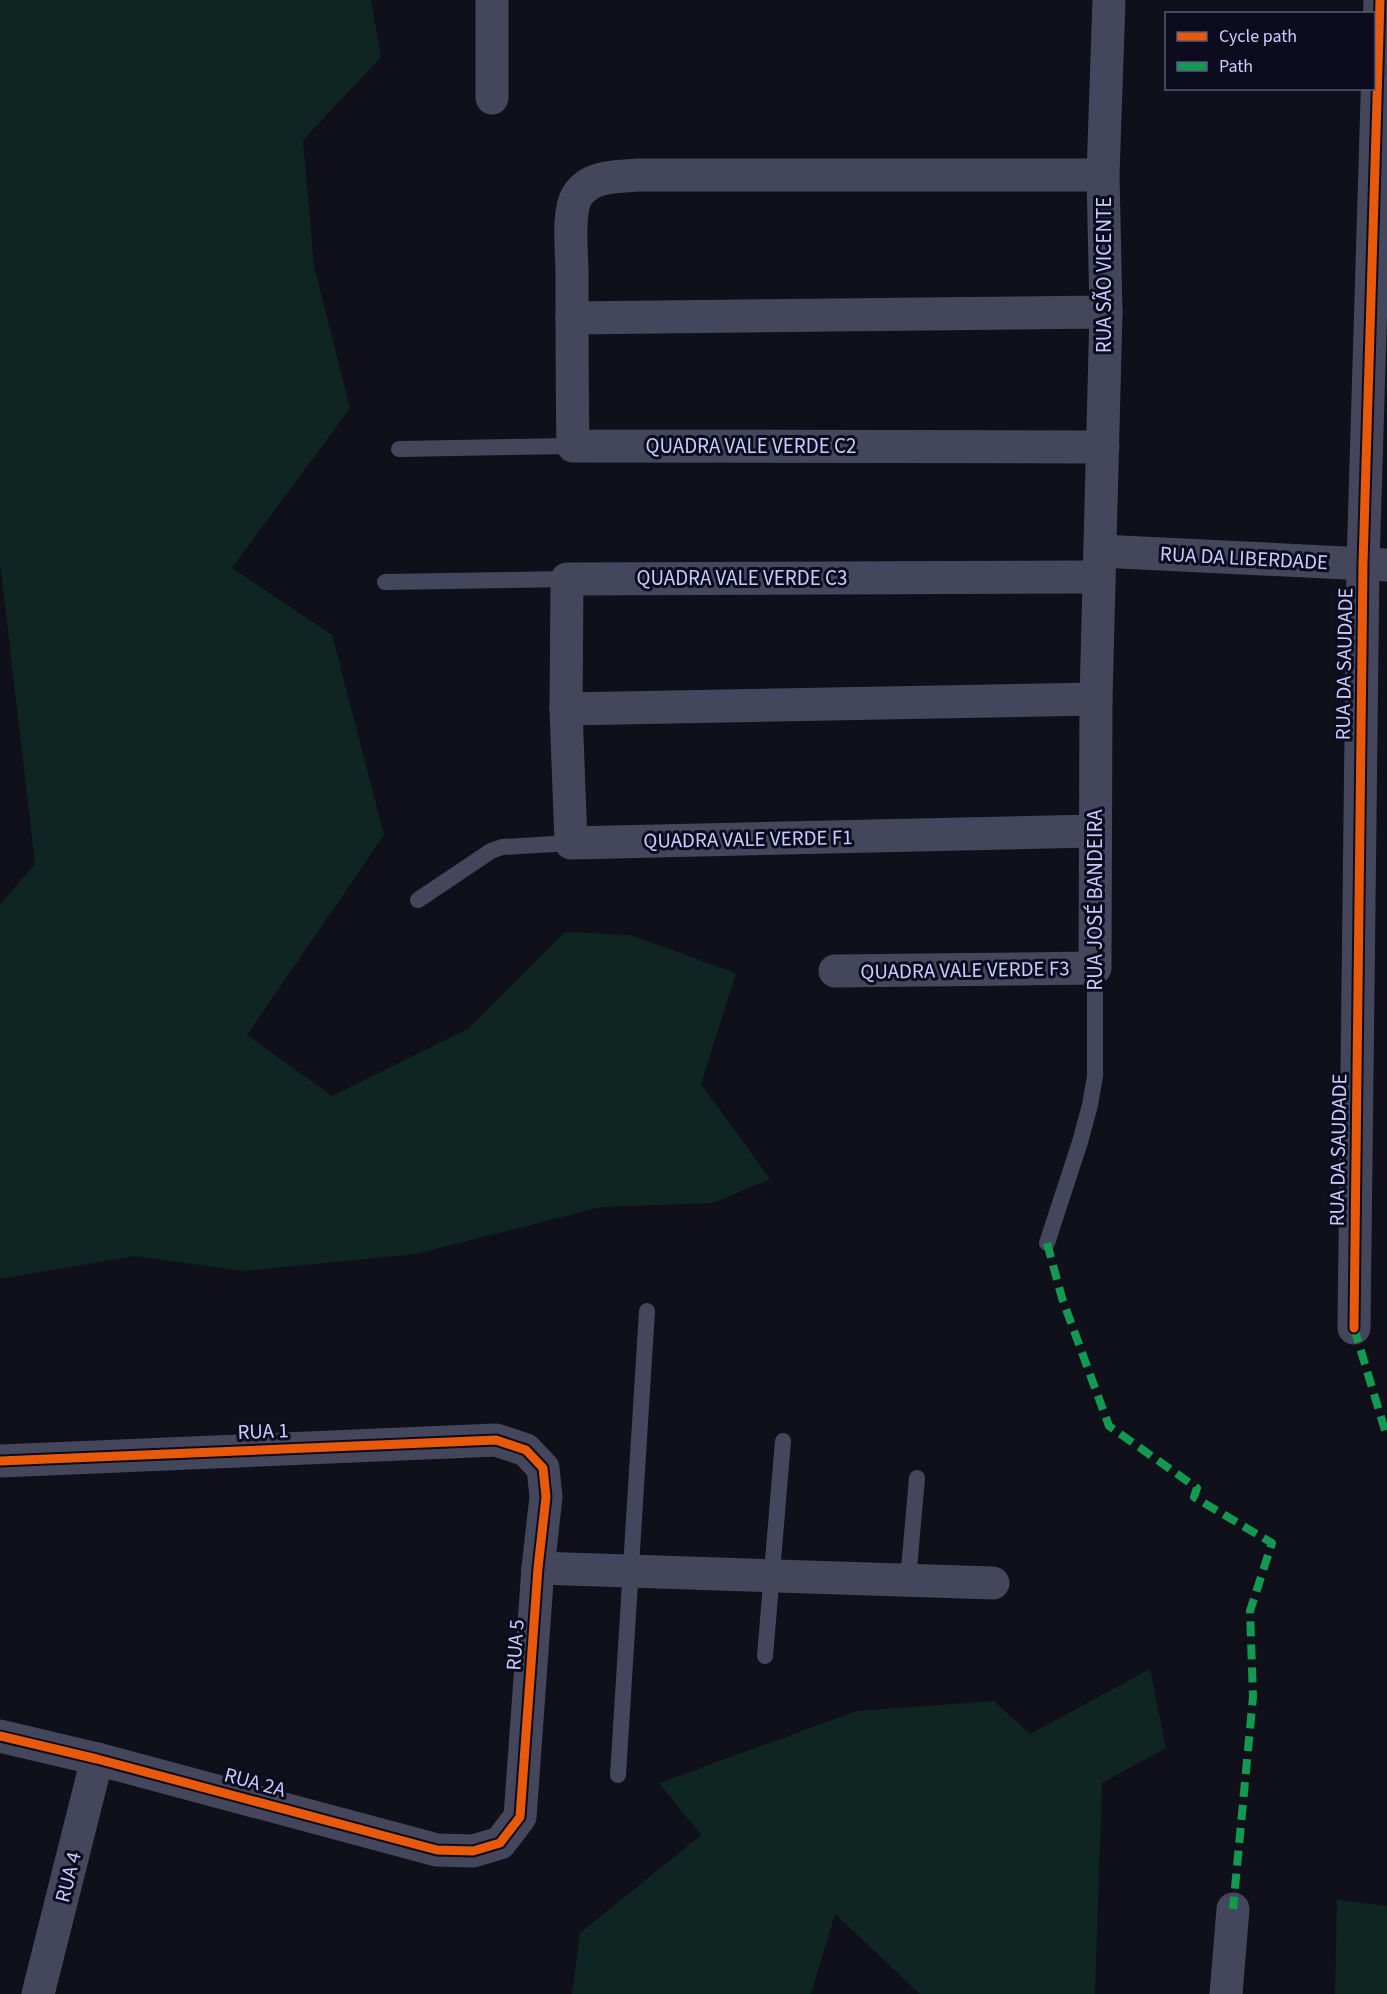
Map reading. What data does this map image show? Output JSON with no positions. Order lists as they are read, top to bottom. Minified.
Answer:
{"streets":{"street":["RUA SÃO VICENTE","QUADRA VALE VERDE C2","RUA DA LIBERDADE","QUADRA VALE VERDE C3","RUA DA SAUDADE","QUADRA VALE VERDE F1","RUA JOSÉ BANDEIRA","QUADRA VALE VERDE F3","RUA 1","RUA 5","RUA 2A","RUA 4"]},"crossings":[["RUA SÃO VICENTE","QUADRA VALE VERDE C2"],["RUA SÃO VICENTE","RUA DA LIBERDADE"],["RUA SÃO VICENTE","QUADRA VALE VERDE C3"],["RUA SÃO VICENTE","RUA JOSÉ BANDEIRA"],["RUA DA LIBERDADE","QUADRA VALE VERDE C3"],["RUA DA LIBERDADE","RUA DA SAUDADE"],["RUA DA LIBERDADE","RUA JOSÉ BANDEIRA"],["QUADRA VALE VERDE C3","RUA JOSÉ BANDEIRA"],["QUADRA VALE VERDE F1","RUA JOSÉ BANDEIRA"],["RUA JOSÉ BANDEIRA","QUADRA VALE VERDE F3"],["RUA 1","RUA 5"],["RUA 5","RUA 2A"],["RUA 2A","RUA 4"]],"legend":["Cycle path","Path"]}
